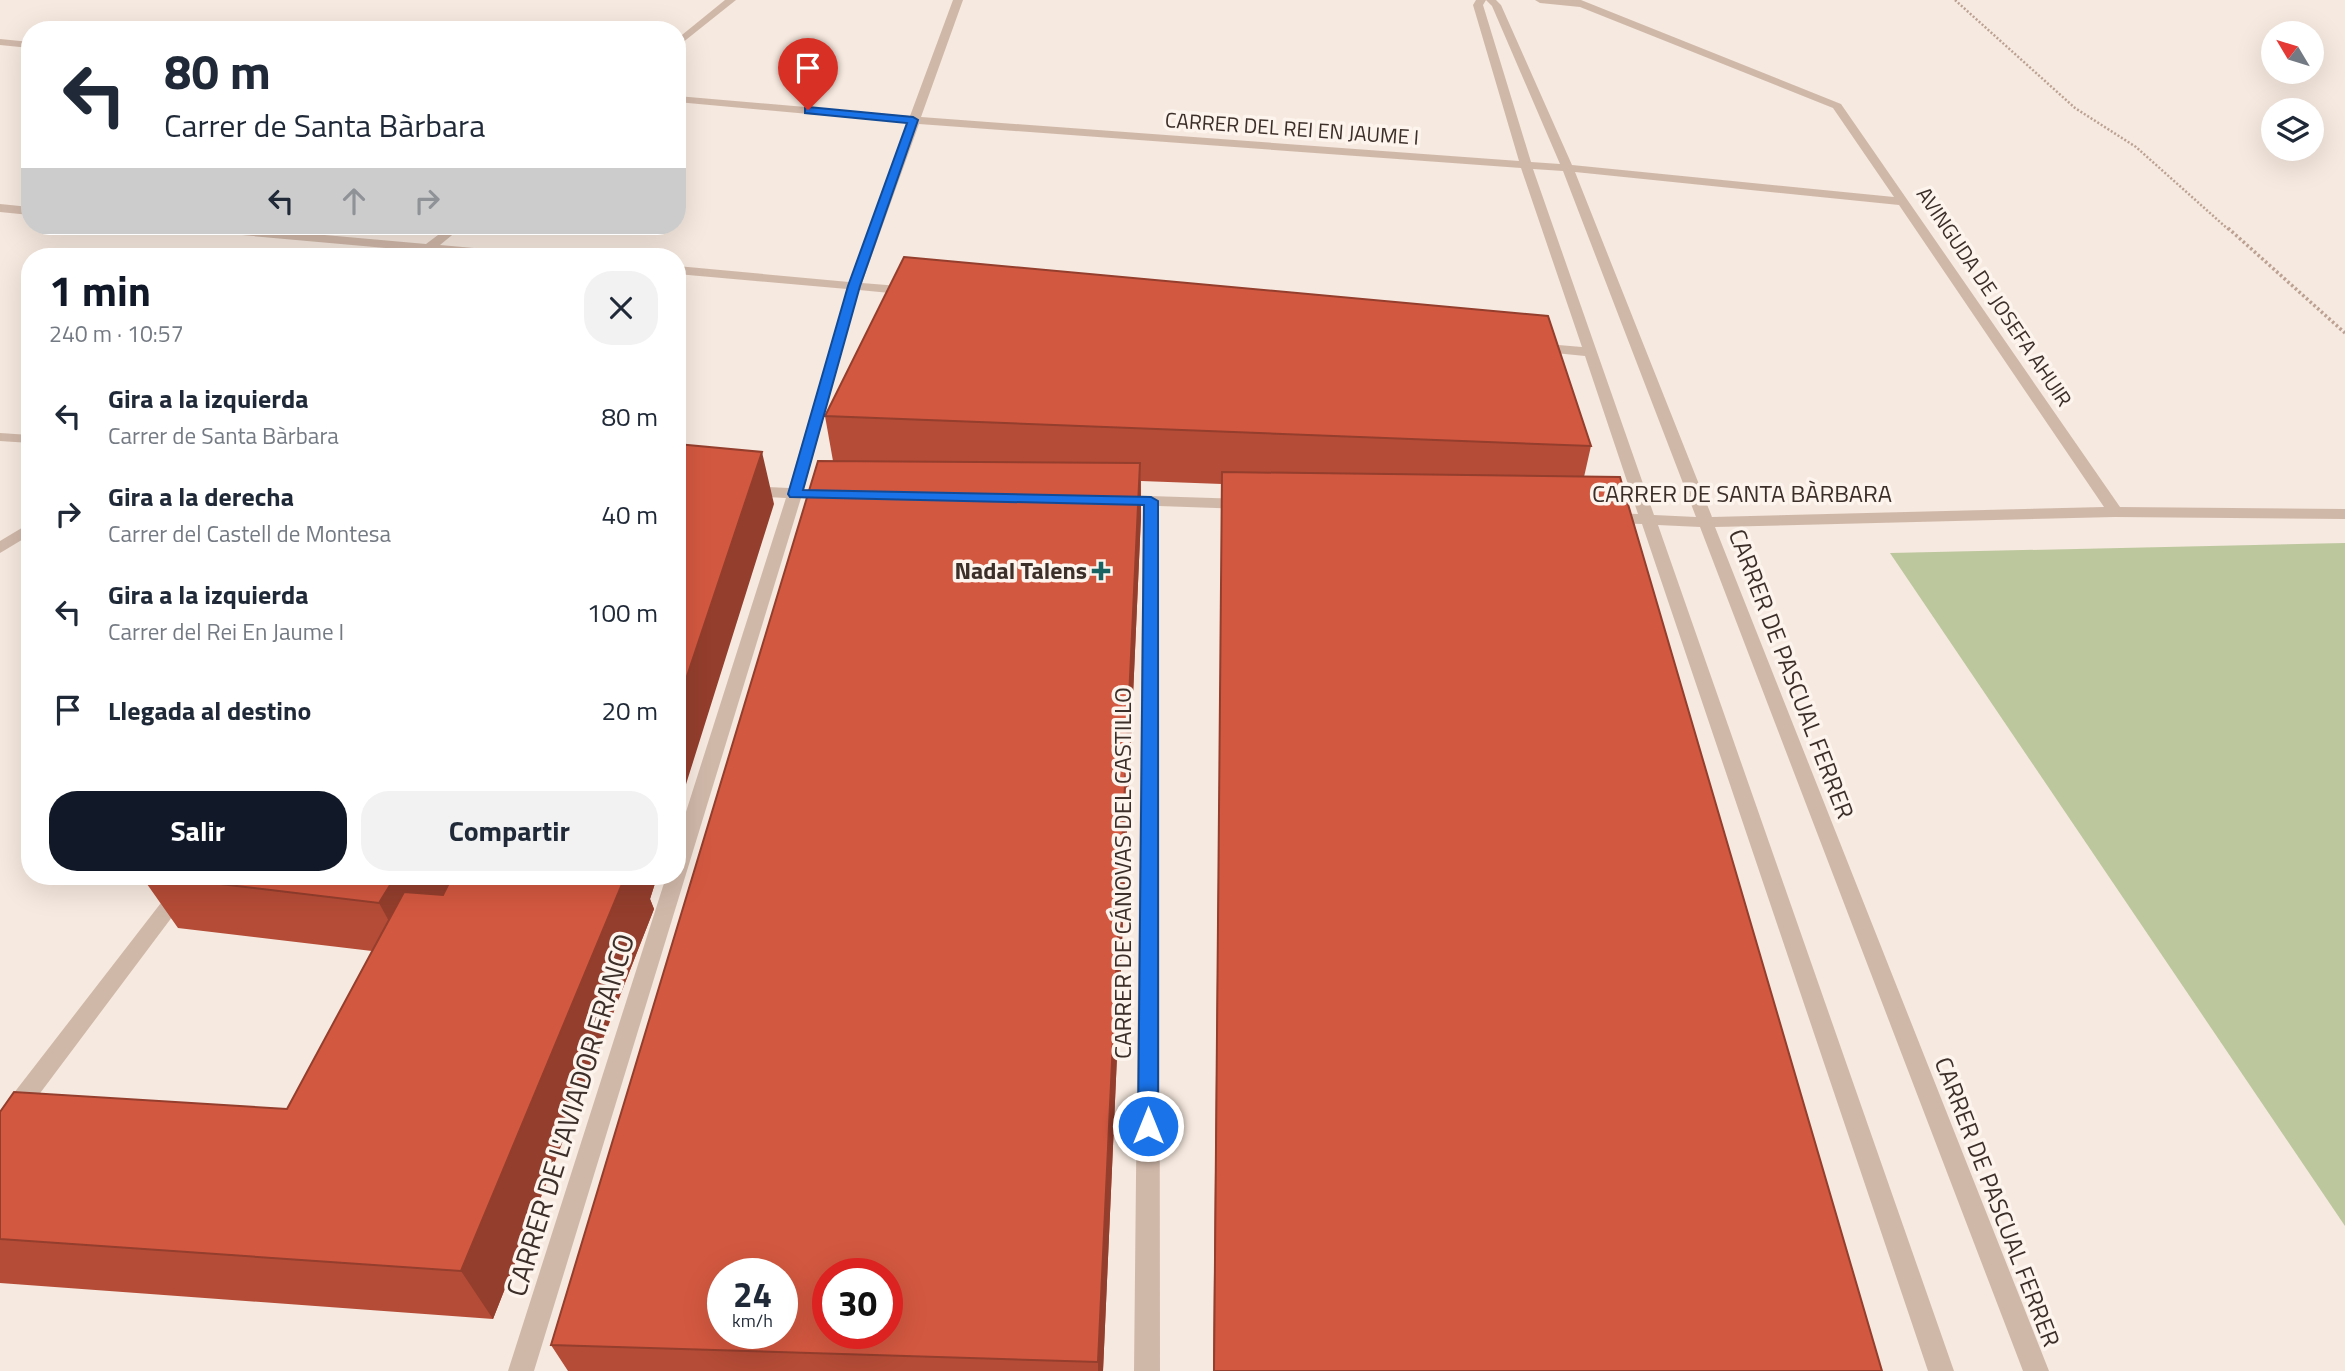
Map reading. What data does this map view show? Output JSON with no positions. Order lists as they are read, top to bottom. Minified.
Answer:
{"streets":{"street":["CARRER DEL REI EN JAUME I","AVINGUDA DE JOSEFA AHUIR","CARRER DE SANTA BÀRBARA","CARRER DE PASCUAL FERRER","CARRER DE CÁNOVAS DEL CASTILLO","CARRER DE L'AVIADOR FRANCO"]},"crossings":[["CARRER DEL REI EN JAUME I","AVINGUDA DE JOSEFA AHUIR"],["CARRER DEL REI EN JAUME I","CARRER DE PASCUAL FERRER"],["CARRER DEL REI EN JAUME I","CARRER DE L'AVIADOR FRANCO"],["AVINGUDA DE JOSEFA AHUIR","CARRER DE SANTA BÀRBARA"],["CARRER DE SANTA BÀRBARA","CARRER DE PASCUAL FERRER"]],"places":{"health":["Nadal Talens"]},"north":"top left","page":{"turn":["80 m","Carrer de Santa Bàrbara"],"heading":["1 min","240 m · 10:57"],"list":[{"name":"Gira a la izquierda","note":"Carrer de Santa Bàrbara","value":"80 m"},{"name":"Gira a la derecha","note":"Carrer del Castell de Montesa","value":"40 m"},{"name":"Gira a la izquierda","note":"Carrer del Rei En Jaume I","value":"100 m"},{"name":"Llegada al destino","value":"20 m"}],"buttons":["Salir","Compartir"],"speed":"24 km/h","limit":"30"}}
